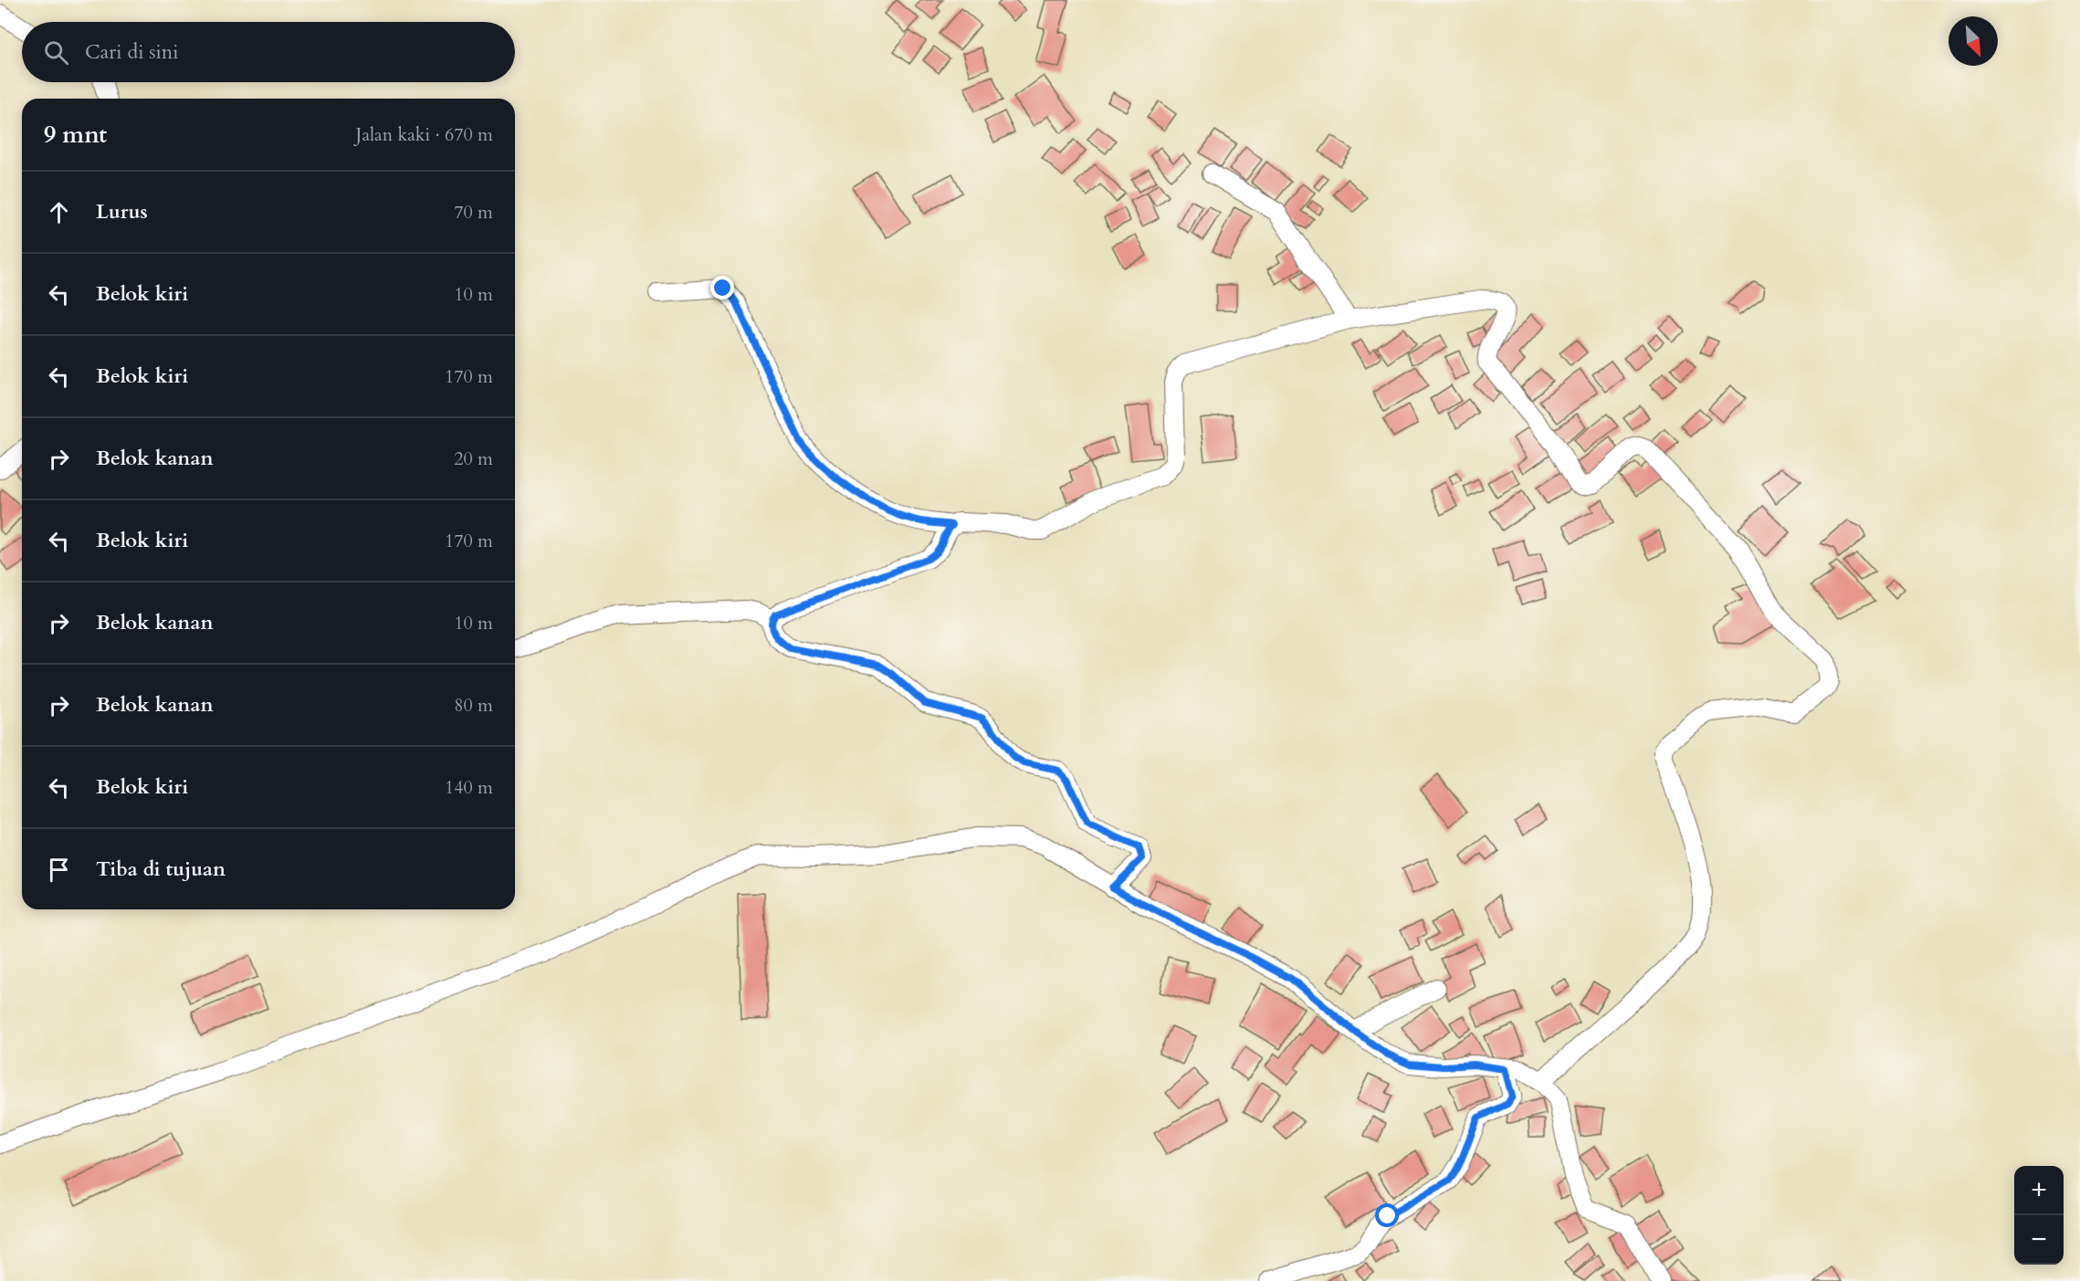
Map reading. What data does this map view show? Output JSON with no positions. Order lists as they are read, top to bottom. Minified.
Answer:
{"north":"bottom right","page":{"search":"Cari di sini","heading":["9 mnt","Jalan kaki · 670 m"],"list":[["Lurus","70 m"],["Belok kiri","10 m"],["Belok kiri","170 m"],["Belok kanan","20 m"],["Belok kiri","170 m"],["Belok kanan","10 m"],["Belok kanan","80 m"],["Belok kiri","140 m"],"Tiba di tujuan"],"map_buttons":["+","−"]}}
